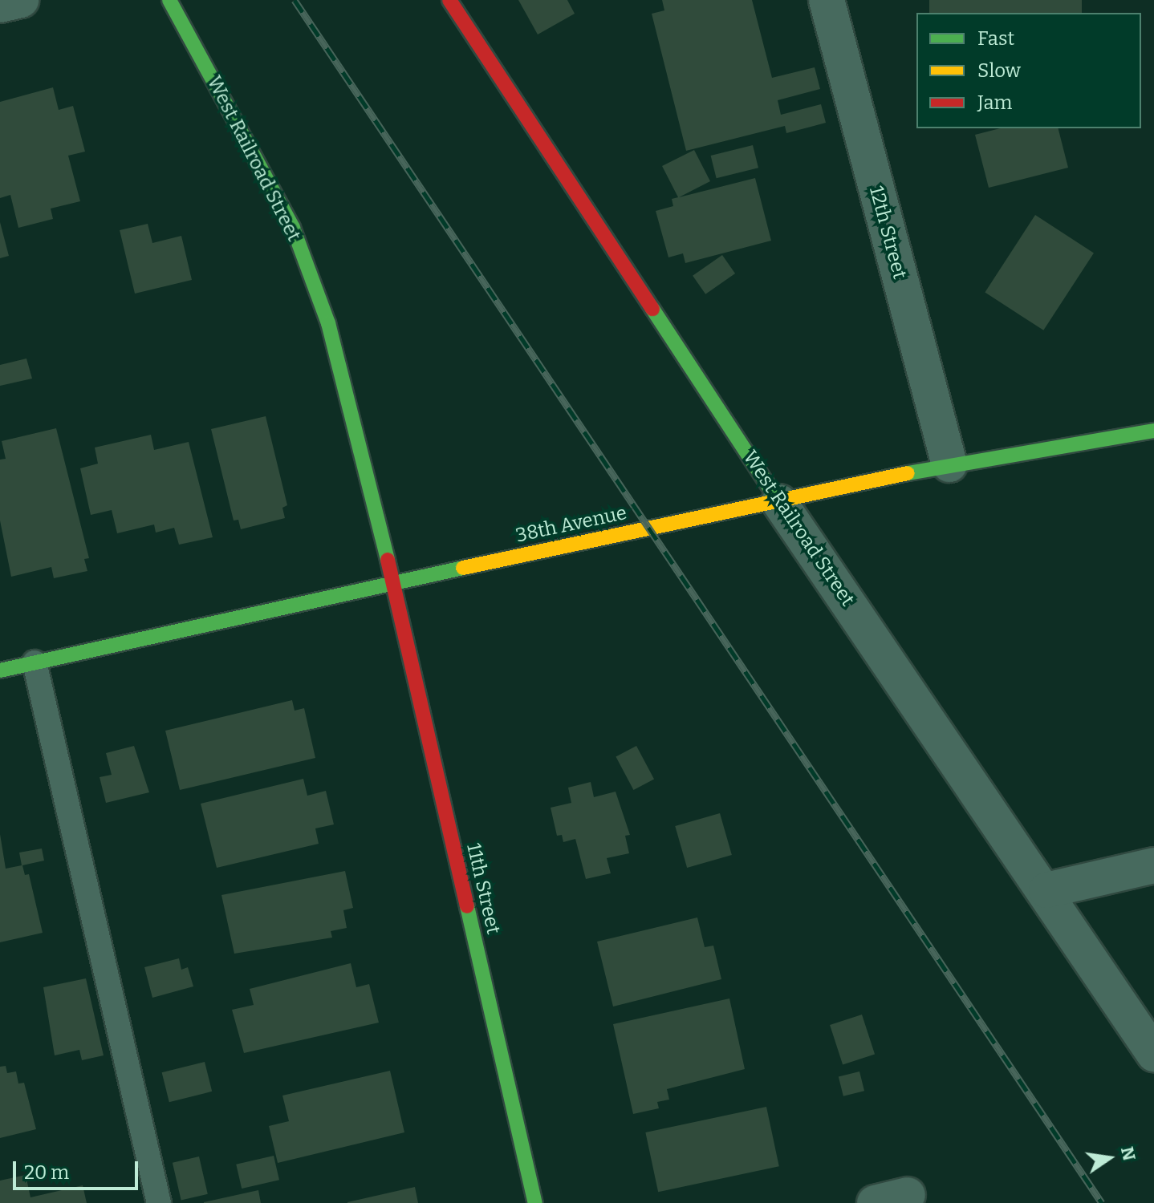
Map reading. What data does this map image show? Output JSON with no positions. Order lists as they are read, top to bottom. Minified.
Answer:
{"streets":{"street":["West Railroad Street","12th Street","38th Avenue","11th Street"]},"crossings":[["West Railroad Street","38th Avenue"],["West Railroad Street","11th Street"],["12th Street","38th Avenue"],["38th Avenue","11th Street"]],"legend":["Fast","Slow","Jam"],"scale_bar":"20 m","north":"right"}
